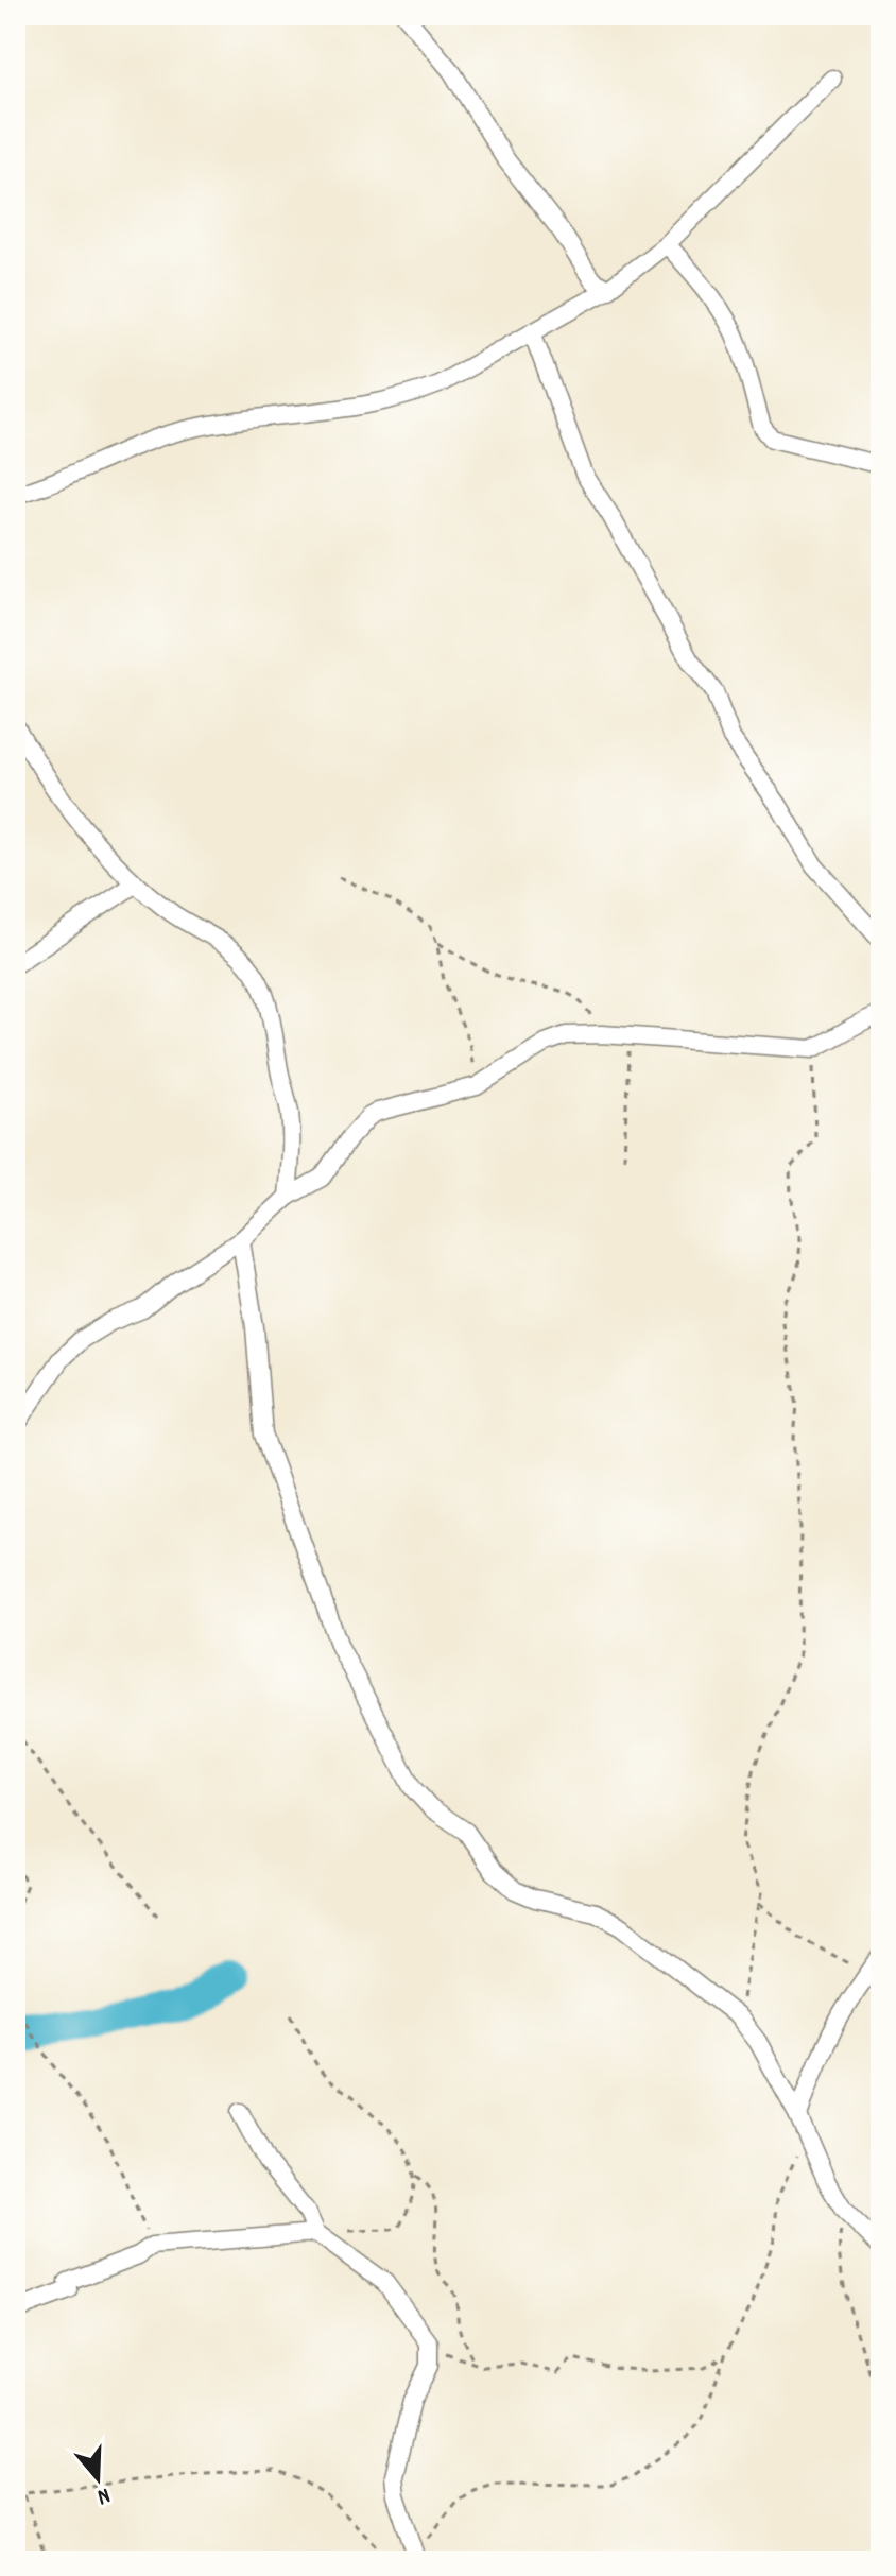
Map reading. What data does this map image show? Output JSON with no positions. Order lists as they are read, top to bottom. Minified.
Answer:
{"north":"bottom"}
